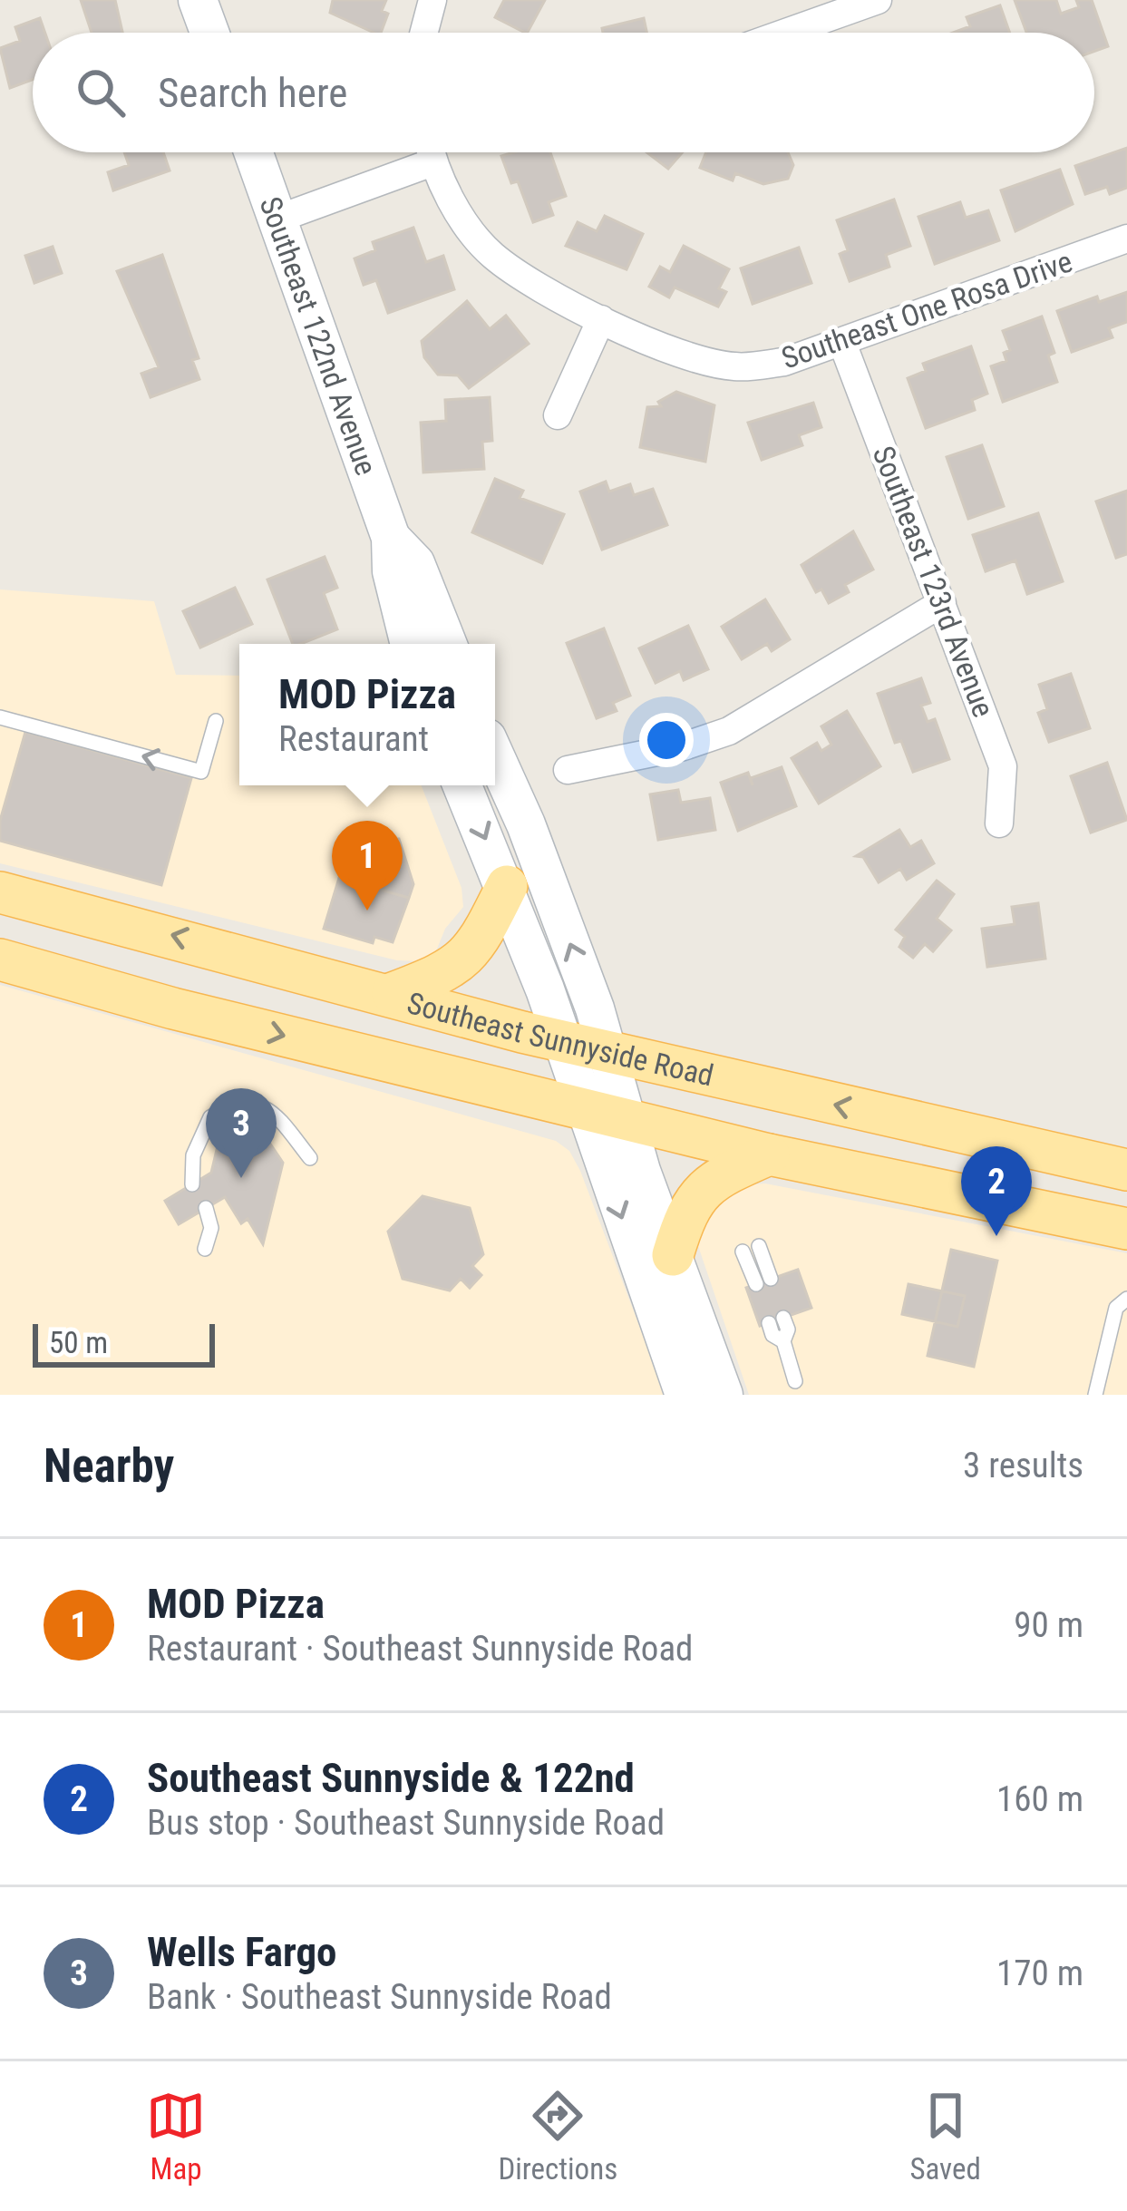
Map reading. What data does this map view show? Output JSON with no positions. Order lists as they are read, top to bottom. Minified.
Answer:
{"streets":{"main road":["Southeast 122nd Avenue","Southeast Sunnyside Road"],"street":["Southeast One Rosa Drive","Southeast 123rd Avenue"]},"crossings":[["Southeast One Rosa Drive","Southeast 123rd Avenue"]],"scale_bar":"50 m","page":{"search":"Search here","popup":["MOD Pizza","Restaurant"],"pins":["1","3","2"],"scale":"50 m","heading":["Nearby","3 results"],"list":[{"mark":"1","name":"MOD Pizza","note":"Restaurant · Southeast Sunnyside Road","value":"90 m"},{"mark":"2","name":"Southeast Sunnyside & 122nd","note":"Bus stop · Southeast Sunnyside Road","value":"160 m"},{"mark":"3","name":"Wells Fargo","note":"Bank · Southeast Sunnyside Road","value":"170 m"}],"nav":["Map","Directions","Saved"]}}
